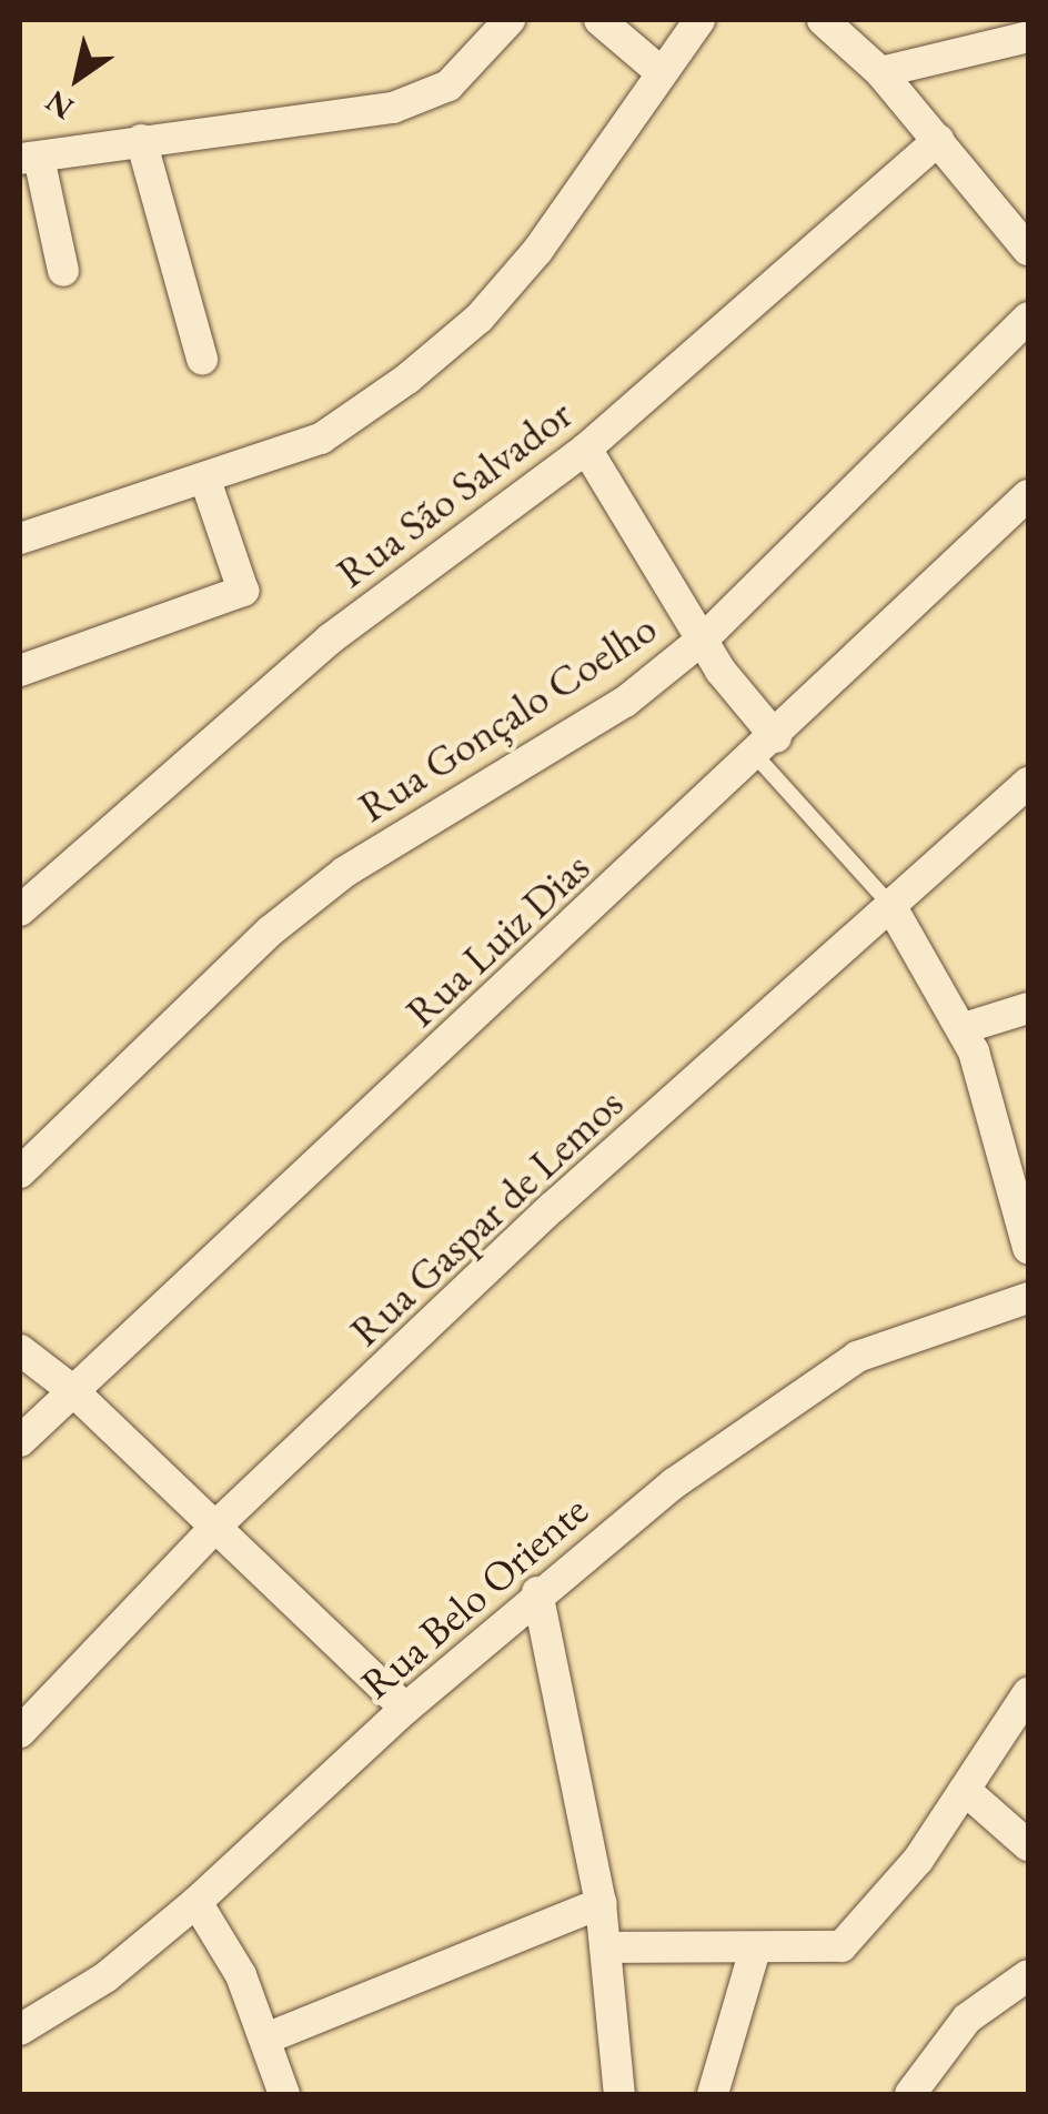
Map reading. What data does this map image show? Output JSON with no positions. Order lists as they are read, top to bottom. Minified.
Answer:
{"streets":{"street":["Rua São Salvador","Rua Gonçalo Coelho","Rua Luiz Dias","Rua Gaspar de Lemos","Rua Belo Oriente"]},"north":"bottom left"}
